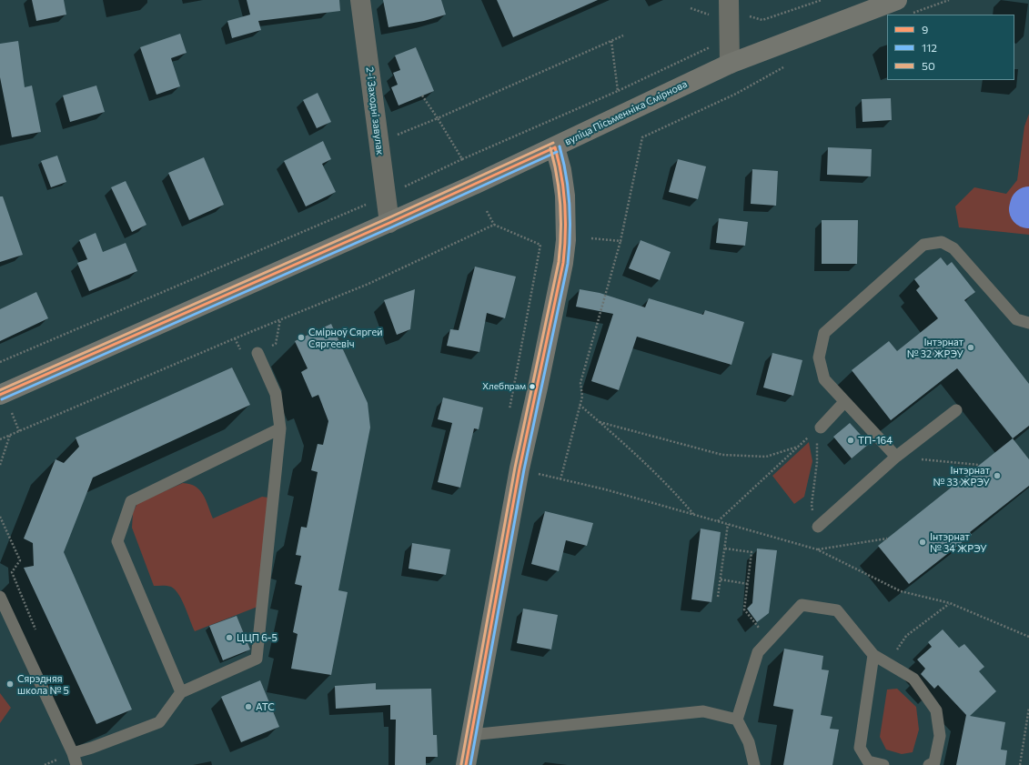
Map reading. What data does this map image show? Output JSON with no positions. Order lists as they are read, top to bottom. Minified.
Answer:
{"streets":{"main road":["вуліца Пісьменніка Смірнова"],"street":["2-і Заходні завулак"]},"crossings":[["2-і Заходні завулак","вуліца Пісьменніка Смірнова"]],"places":["Смірноў Сяргей Сяргеевіч","Інтэрнат № 32 ЖРЭУ","Хлебпрам","ТП-164","Інтэрнат № 33 ЖРЭУ","Інтэрнат № 34 ЖРЭУ","ЦЦП 6-5","Сярэдняя школа № 5","АТС"],"lines":["transit line 50","transit line 112","transit line 9"],"legend":["9","112","50"]}
